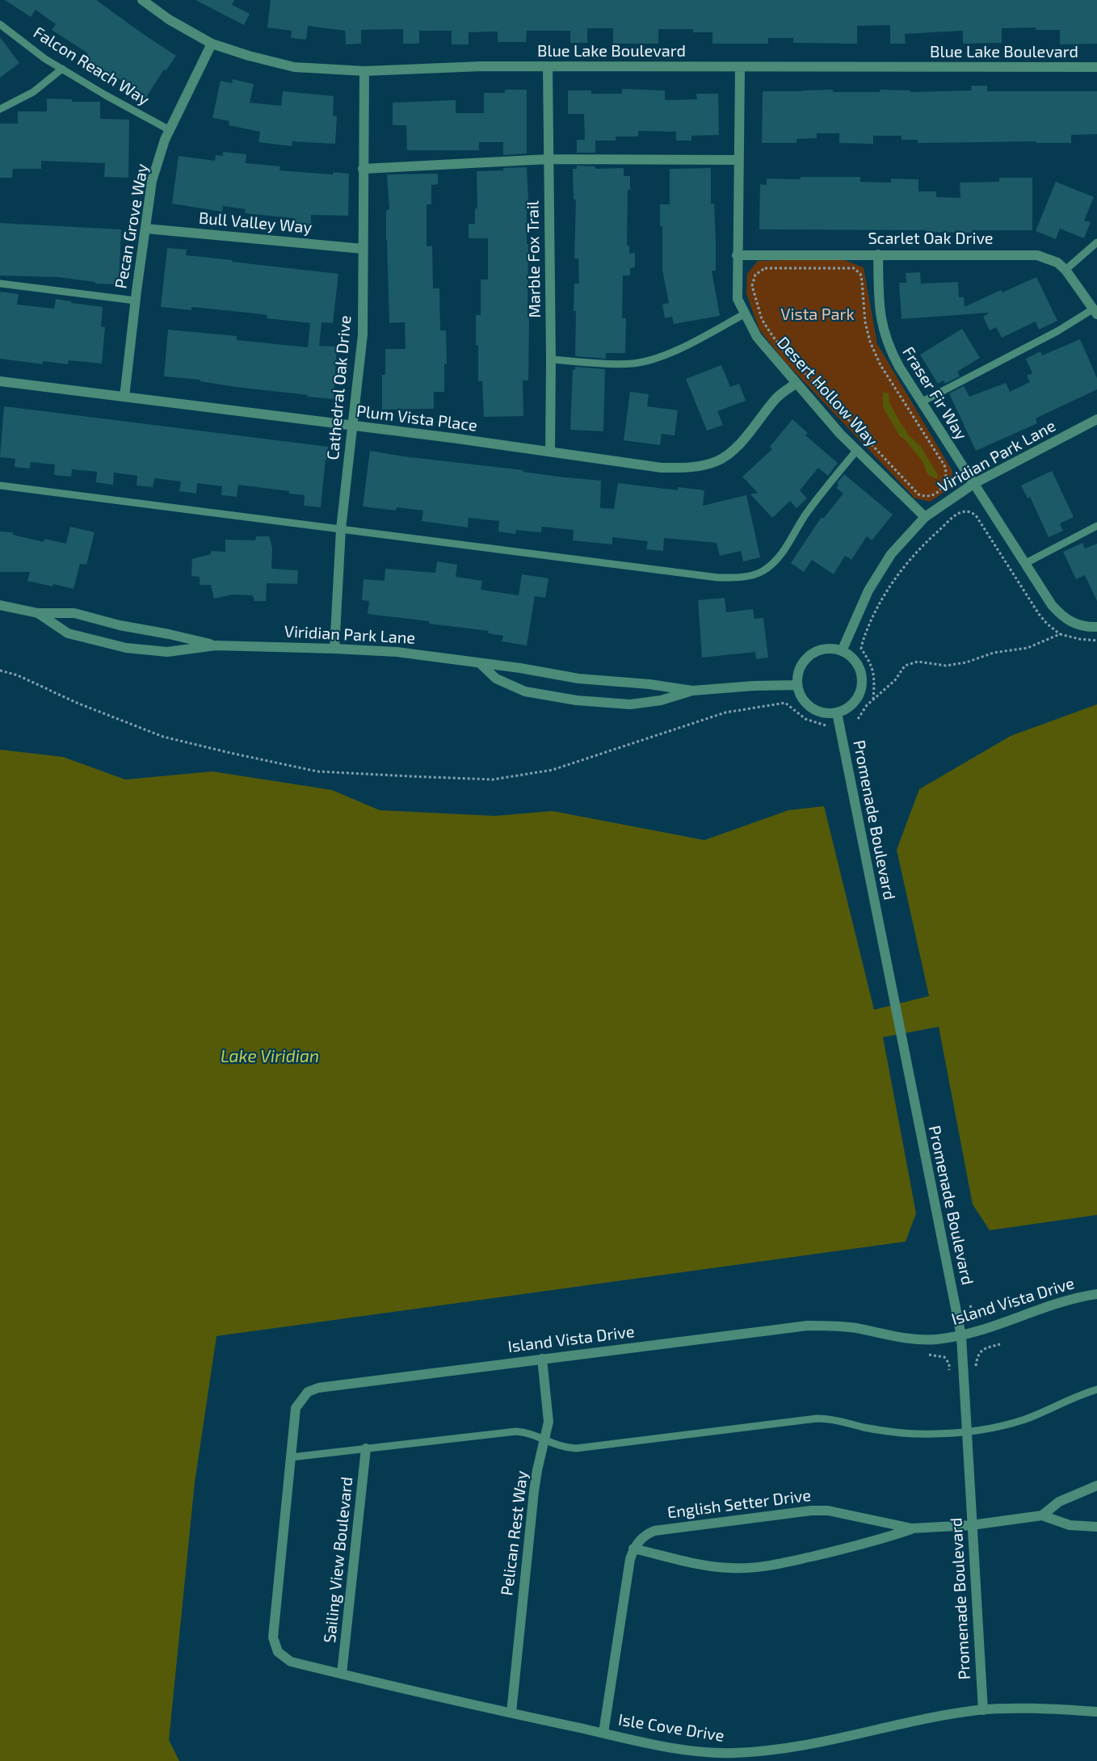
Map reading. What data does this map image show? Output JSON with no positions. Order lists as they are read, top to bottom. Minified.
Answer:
{"streets":{"street":["Blue Lake Boulevard","Bull Valley Way","Pecan Grove Way","Scarlet Oak Drive","Marble Fox Trail","Cathedral Oak Drive","Desert Hollow Way","Fraser Fir Way","Plum Vista Place","Viridian Park Lane","Promenade Boulevard","Island Vista Drive","English Setter Drive","Pelican Rest Way","Sailing View Boulevard","Isle Cove Drive"],"lane":["Falcon Reach Way"]},"crossings":[["Blue Lake Boulevard","Pecan Grove Way"],["Blue Lake Boulevard","Marble Fox Trail"],["Blue Lake Boulevard","Cathedral Oak Drive"],["Blue Lake Boulevard","Desert Hollow Way"],["Falcon Reach Way","Pecan Grove Way"],["Bull Valley Way","Pecan Grove Way"],["Bull Valley Way","Cathedral Oak Drive"],["Pecan Grove Way","Plum Vista Place"],["Scarlet Oak Drive","Desert Hollow Way"],["Scarlet Oak Drive","Fraser Fir Way"],["Marble Fox Trail","Plum Vista Place"],["Cathedral Oak Drive","Plum Vista Place"],["Cathedral Oak Drive","Viridian Park Lane"],["Desert Hollow Way","Plum Vista Place"],["Desert Hollow Way","Viridian Park Lane"],["Fraser Fir Way","Viridian Park Lane"],["Viridian Park Lane","Promenade Boulevard"],["Promenade Boulevard","Island Vista Drive"],["Promenade Boulevard","English Setter Drive"],["Promenade Boulevard","Isle Cove Drive"],["Island Vista Drive","Pelican Rest Way"],["Island Vista Drive","Isle Cove Drive"],["Pelican Rest Way","Isle Cove Drive"],["Sailing View Boulevard","Isle Cove Drive"]],"water":["Lake Viridian"],"parks":["Vista Park"]}
